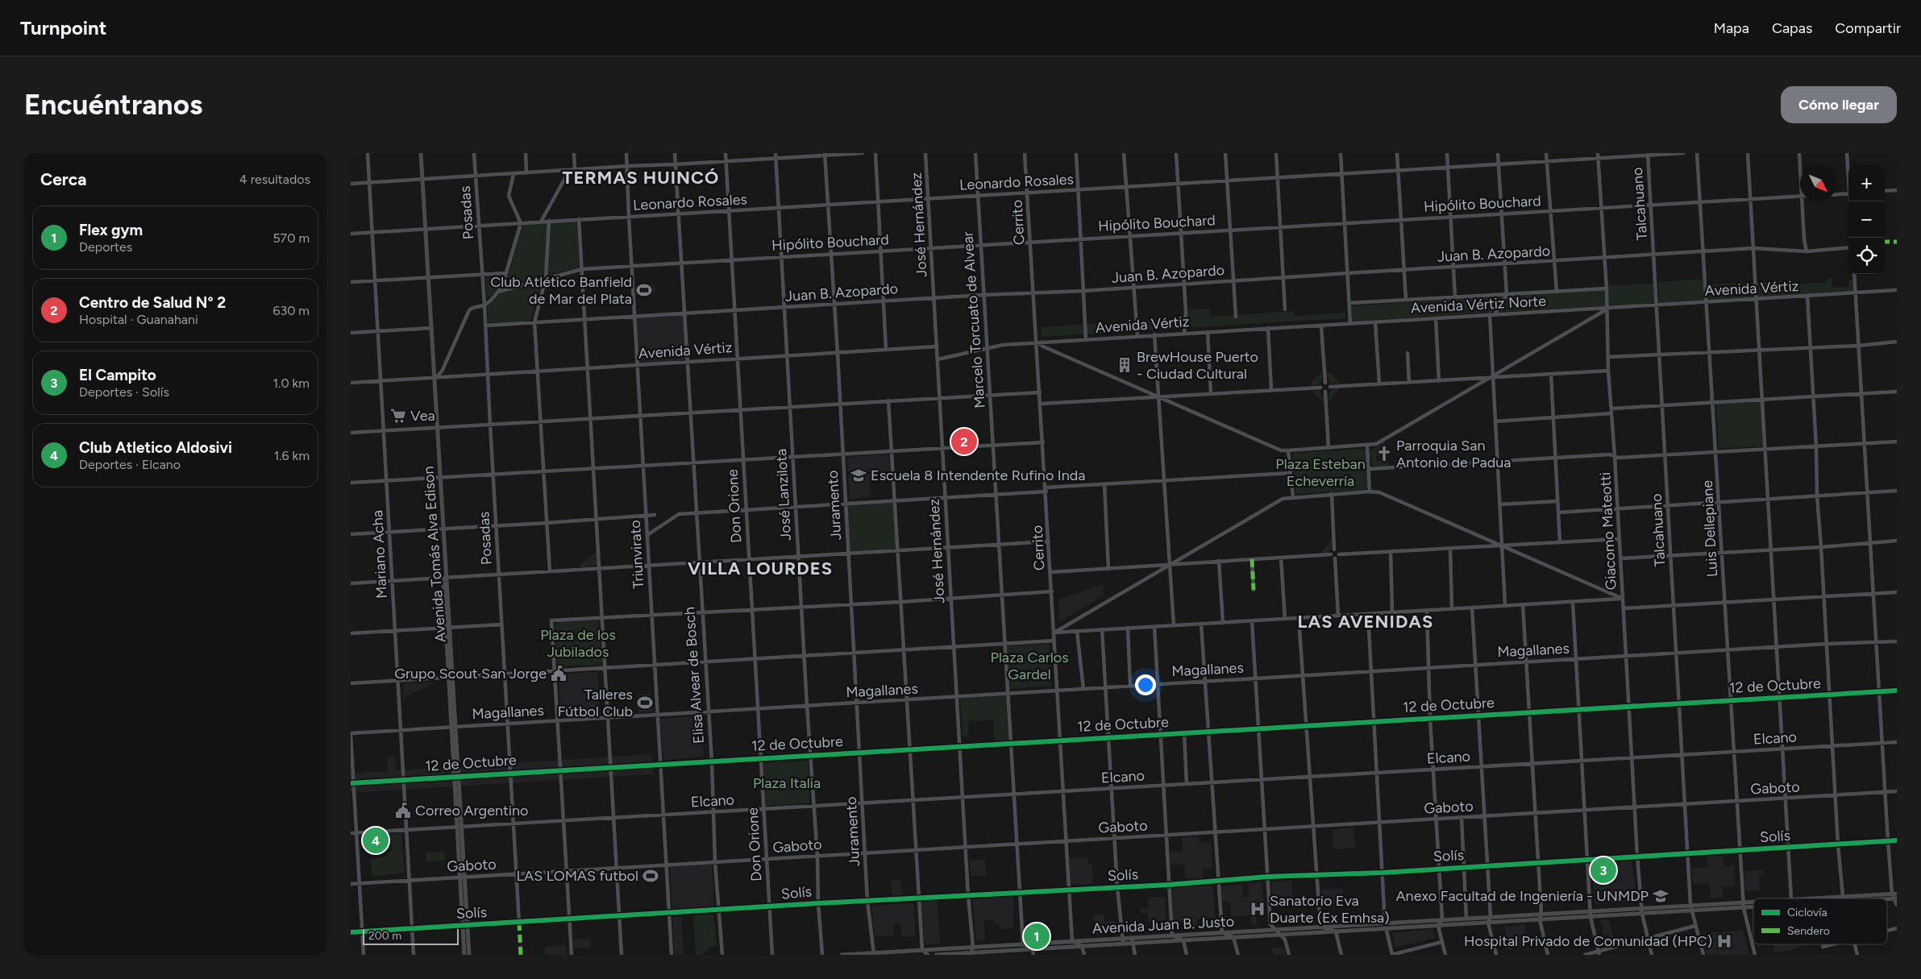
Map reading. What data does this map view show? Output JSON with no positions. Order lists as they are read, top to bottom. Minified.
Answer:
{"streets":{"main road":["Avenida Tomás Alva Edison","Avenida Juan B. Justo"],"street":["Leonardo Rosales","Hipólito Bouchard","Talcahuano","Posadas","Cerrito","José Hernández","Juan B. Azopardo","Avenida Vértiz","Avenida Vértiz Norte","Marcelo Torcuato de Alvear","José Lanzilota","Juramento","Don Orione","Luis Dellepiane","Giacomo Mateotti","Mariano Acha","Triunvirato","Magallanes","Elisa Alvear de Bosch","12 de Octubre","Elcano","Gaboto","Solís"]},"crossings":[["Leonardo Rosales","Talcahuano"],["Leonardo Rosales","Posadas"],["Leonardo Rosales","Cerrito"],["Leonardo Rosales","José Hernández"],["Leonardo Rosales","Marcelo Torcuato de Alvear"],["Leonardo Rosales","José Lanzilota"],["Leonardo Rosales","Juramento"],["Leonardo Rosales","Don Orione"],["Leonardo Rosales","Giacomo Mateotti"],["Leonardo Rosales","Mariano Acha"],["Leonardo Rosales","Avenida Tomás Alva Edison"],["Leonardo Rosales","Triunvirato"],["Leonardo Rosales","Elisa Alvear de Bosch"],["Hipólito Bouchard","Talcahuano"],["Hipólito Bouchard","Cerrito"],["Hipólito Bouchard","José Hernández"],["Hipólito Bouchard","Marcelo Torcuato de Alvear"],["Hipólito Bouchard","José Lanzilota"],["Hipólito Bouchard","Juramento"],["Hipólito Bouchard","Don Orione"],["Hipólito Bouchard","Luis Dellepiane"],["Hipólito Bouchard","Giacomo Mateotti"],["Hipólito Bouchard","Triunvirato"],["Hipólito Bouchard","Elisa Alvear de Bosch"],["Talcahuano","Juan B. Azopardo"],["Talcahuano","Avenida Vértiz"],["Talcahuano","Magallanes"],["Talcahuano","12 de Octubre"],["Talcahuano","Elcano"],["Talcahuano","Gaboto"],["Talcahuano","Solís"],["Talcahuano","Avenida Juan B. Justo"],["Posadas","Juan B. Azopardo"],["Posadas","Avenida Vértiz"],["Posadas","Magallanes"],["Posadas","12 de Octubre"],["Posadas","Elcano"],["Posadas","Gaboto"],["Posadas","Solís"],["Cerrito","Juan B. Azopardo"],["Cerrito","Avenida Vértiz"],["Cerrito","Magallanes"],["Cerrito","12 de Octubre"],["Cerrito","Elcano"],["Cerrito","Gaboto"],["Cerrito","Solís"],["Cerrito","Avenida Juan B. Justo"],["José Hernández","Juan B. Azopardo"],["José Hernández","Avenida Vértiz"],["José Hernández","Magallanes"],["José Hernández","12 de Octubre"],["José Hernández","Elcano"],["José Hernández","Gaboto"],["José Hernández","Solís"],["José Hernández","Avenida Juan B. Justo"],["Juan B. Azopardo","Marcelo Torcuato de Alvear"],["Juan B. Azopardo","José Lanzilota"],["Juan B. Azopardo","Juramento"],["Juan B. Azopardo","Don Orione"],["Juan B. Azopardo","Luis Dellepiane"],["Juan B. Azopardo","Giacomo Mateotti"],["Juan B. Azopardo","Triunvirato"],["Juan B. Azopardo","Elisa Alvear de Bosch"],["Avenida Vértiz","Avenida Vértiz Norte"],["Avenida Vértiz","Marcelo Torcuato de Alvear"],["Avenida Vértiz","José Lanzilota"],["Avenida Vértiz","Juramento"],["Avenida Vértiz","Don Orione"],["Avenida Vértiz","Luis Dellepiane"],["Avenida Vértiz","Giacomo Mateotti"],["Avenida Vértiz","Mariano Acha"],["Avenida Vértiz","Avenida Tomás Alva Edison"],["Avenida Vértiz","Triunvirato"],["Avenida Vértiz","Elisa Alvear de Bosch"],["Avenida Vértiz Norte","Giacomo Mateotti"],["Marcelo Torcuato de Alvear","Magallanes"],["Marcelo Torcuato de Alvear","12 de Octubre"],["Marcelo Torcuato de Alvear","Elcano"],["Marcelo Torcuato de Alvear","Gaboto"],["Marcelo Torcuato de Alvear","Solís"],["Marcelo Torcuato de Alvear","Avenida Juan B. Justo"],["José Lanzilota","Magallanes"],["José Lanzilota","12 de Octubre"],["José Lanzilota","Elcano"],["José Lanzilota","Gaboto"],["José Lanzilota","Solís"],["Juramento","Magallanes"],["Juramento","12 de Octubre"],["Juramento","Elcano"],["Juramento","Gaboto"],["Juramento","Solís"],["Juramento","Avenida Juan B. Justo"],["Don Orione","Magallanes"],["Don Orione","12 de Octubre"],["Don Orione","Elcano"],["Don Orione","Gaboto"],["Don Orione","Solís"],["Luis Dellepiane","Magallanes"],["Luis Dellepiane","12 de Octubre"],["Luis Dellepiane","Elcano"],["Luis Dellepiane","Gaboto"],["Luis Dellepiane","Solís"],["Luis Dellepiane","Avenida Juan B. Justo"],["Giacomo Mateotti","Magallanes"],["Giacomo Mateotti","12 de Octubre"],["Giacomo Mateotti","Elcano"],["Giacomo Mateotti","Gaboto"],["Giacomo Mateotti","Solís"],["Giacomo Mateotti","Avenida Juan B. Justo"],["Mariano Acha","Magallanes"],["Mariano Acha","12 de Octubre"],["Mariano Acha","Elcano"],["Mariano Acha","Gaboto"],["Mariano Acha","Solís"],["Avenida Tomás Alva Edison","Magallanes"],["Avenida Tomás Alva Edison","12 de Octubre"],["Avenida Tomás Alva Edison","Elcano"],["Avenida Tomás Alva Edison","Gaboto"],["Avenida Tomás Alva Edison","Solís"],["Triunvirato","Magallanes"],["Triunvirato","12 de Octubre"],["Triunvirato","Elcano"],["Triunvirato","Gaboto"],["Triunvirato","Solís"],["Magallanes","Elisa Alvear de Bosch"],["Elisa Alvear de Bosch","12 de Octubre"],["Elisa Alvear de Bosch","Elcano"],["Elisa Alvear de Bosch","Gaboto"],["Elisa Alvear de Bosch","Solís"]],"districts":["TERMAS HUINCÓ","VILLA LOURDES","LAS AVENIDAS"],"parks":["Plaza Esteban Echeverría","Plaza de los Jubilados","Plaza Carlos Gardel","Plaza Italia"],"places":{"sports":["Club Atlético Banfield de Mar del Plata","Talleres Fútbol Club","LAS LOMAS futbol"],"building":["BrewHouse Puerto - Ciudad Cultural"],"supermarket":["Vea"],"church":["Parroquia San Antonio de Padua"],"school or university":["Escuela 8 Intendente Rufino Inda","Anexo Facultad de Ingeniería - UNMDP"],"public building":["Grupo Scout San Jorge","Correo Argentino"],"hospital":["Sanatorio Eva Duarte (Ex Emhsa)","Hospital Privado de Comunidad (HPC)"]},"legend":["Ciclovía","Sendero"],"scale_bar":"200 m","north":"bottom right","page":{"header":"Turnpoint","nav":["Mapa","Capas","Compartir"],"buttons":"Cómo llegar","title":"Encuéntranos","heading":["Cerca","4 resultados"],"map_buttons":["+","−"],"list":[{"mark":"1","name":"Flex gym","note":"Deportes","value":"570 m"},{"mark":"2","name":"Centro de Salud N° 2","note":"Hospital · Guanahani","value":"630 m"},{"mark":"3","name":"El Campito","note":"Deportes · Solís","value":"1.0 km"},{"mark":"4","name":"Club Atletico Aldosivi","note":"Deportes · Elcano","value":"1.6 km"}],"pins":["2","4","3","1"],"scale":"200 m"}}
